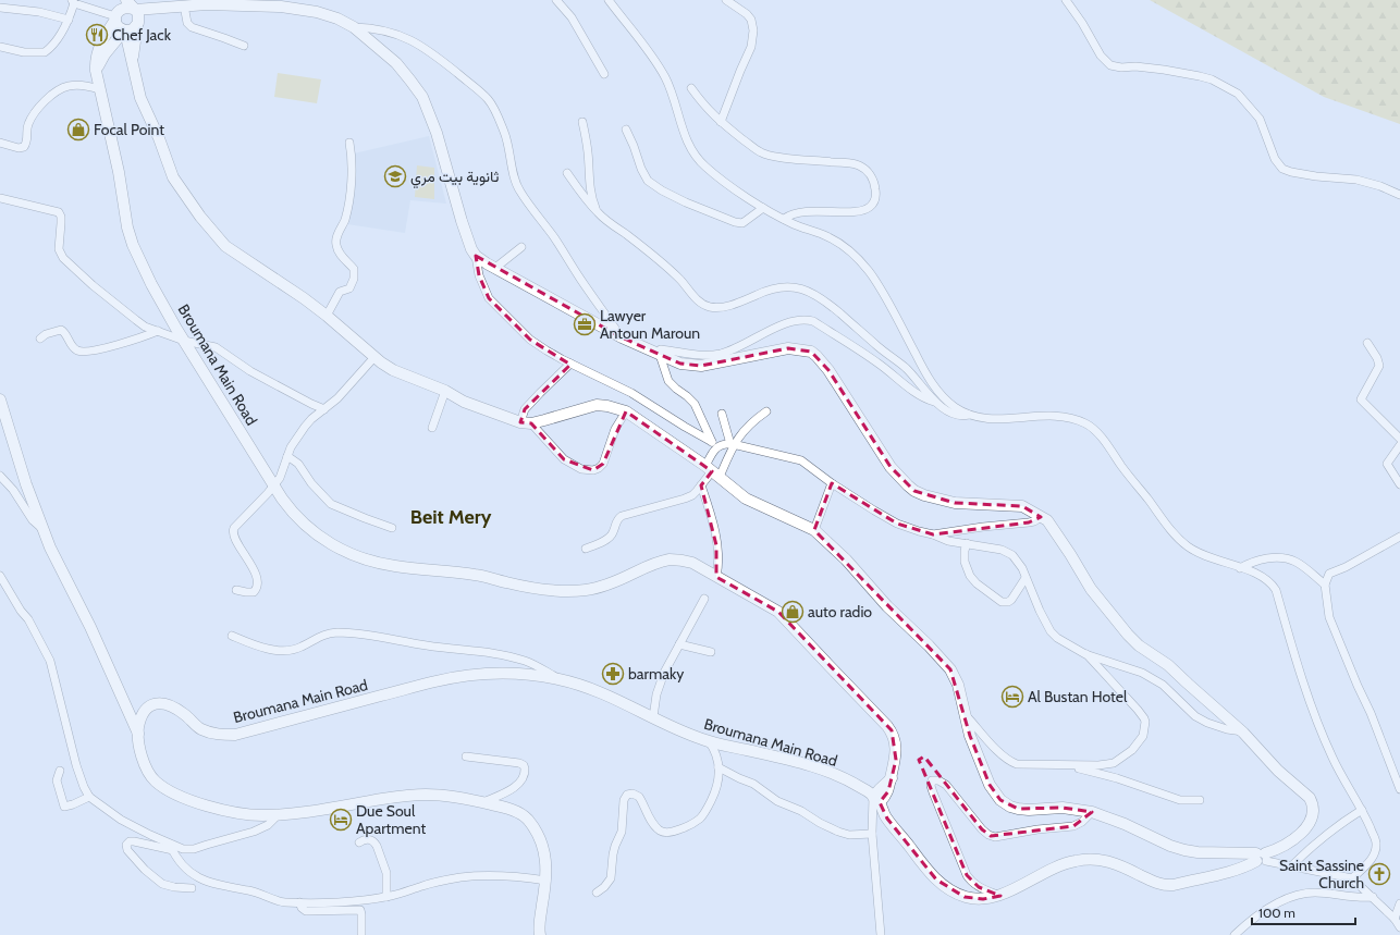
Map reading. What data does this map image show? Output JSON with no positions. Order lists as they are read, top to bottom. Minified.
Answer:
{"streets":{"street":["Broumana Main Road"]},"districts":["Beit Mery"],"places":{"restaurant":["Chef Jack"],"shop":["Focal Point","auto radio"],"school or university":["ثانوية بيت مري"],"office":["Lawyer Antoun Maroun"],"pharmacy":["barmaky"],"hotel":["Al Bustan Hotel","Due Soul Apartment"],"church":["Saint Sassine Church"]},"scale_bar":"100 m"}
